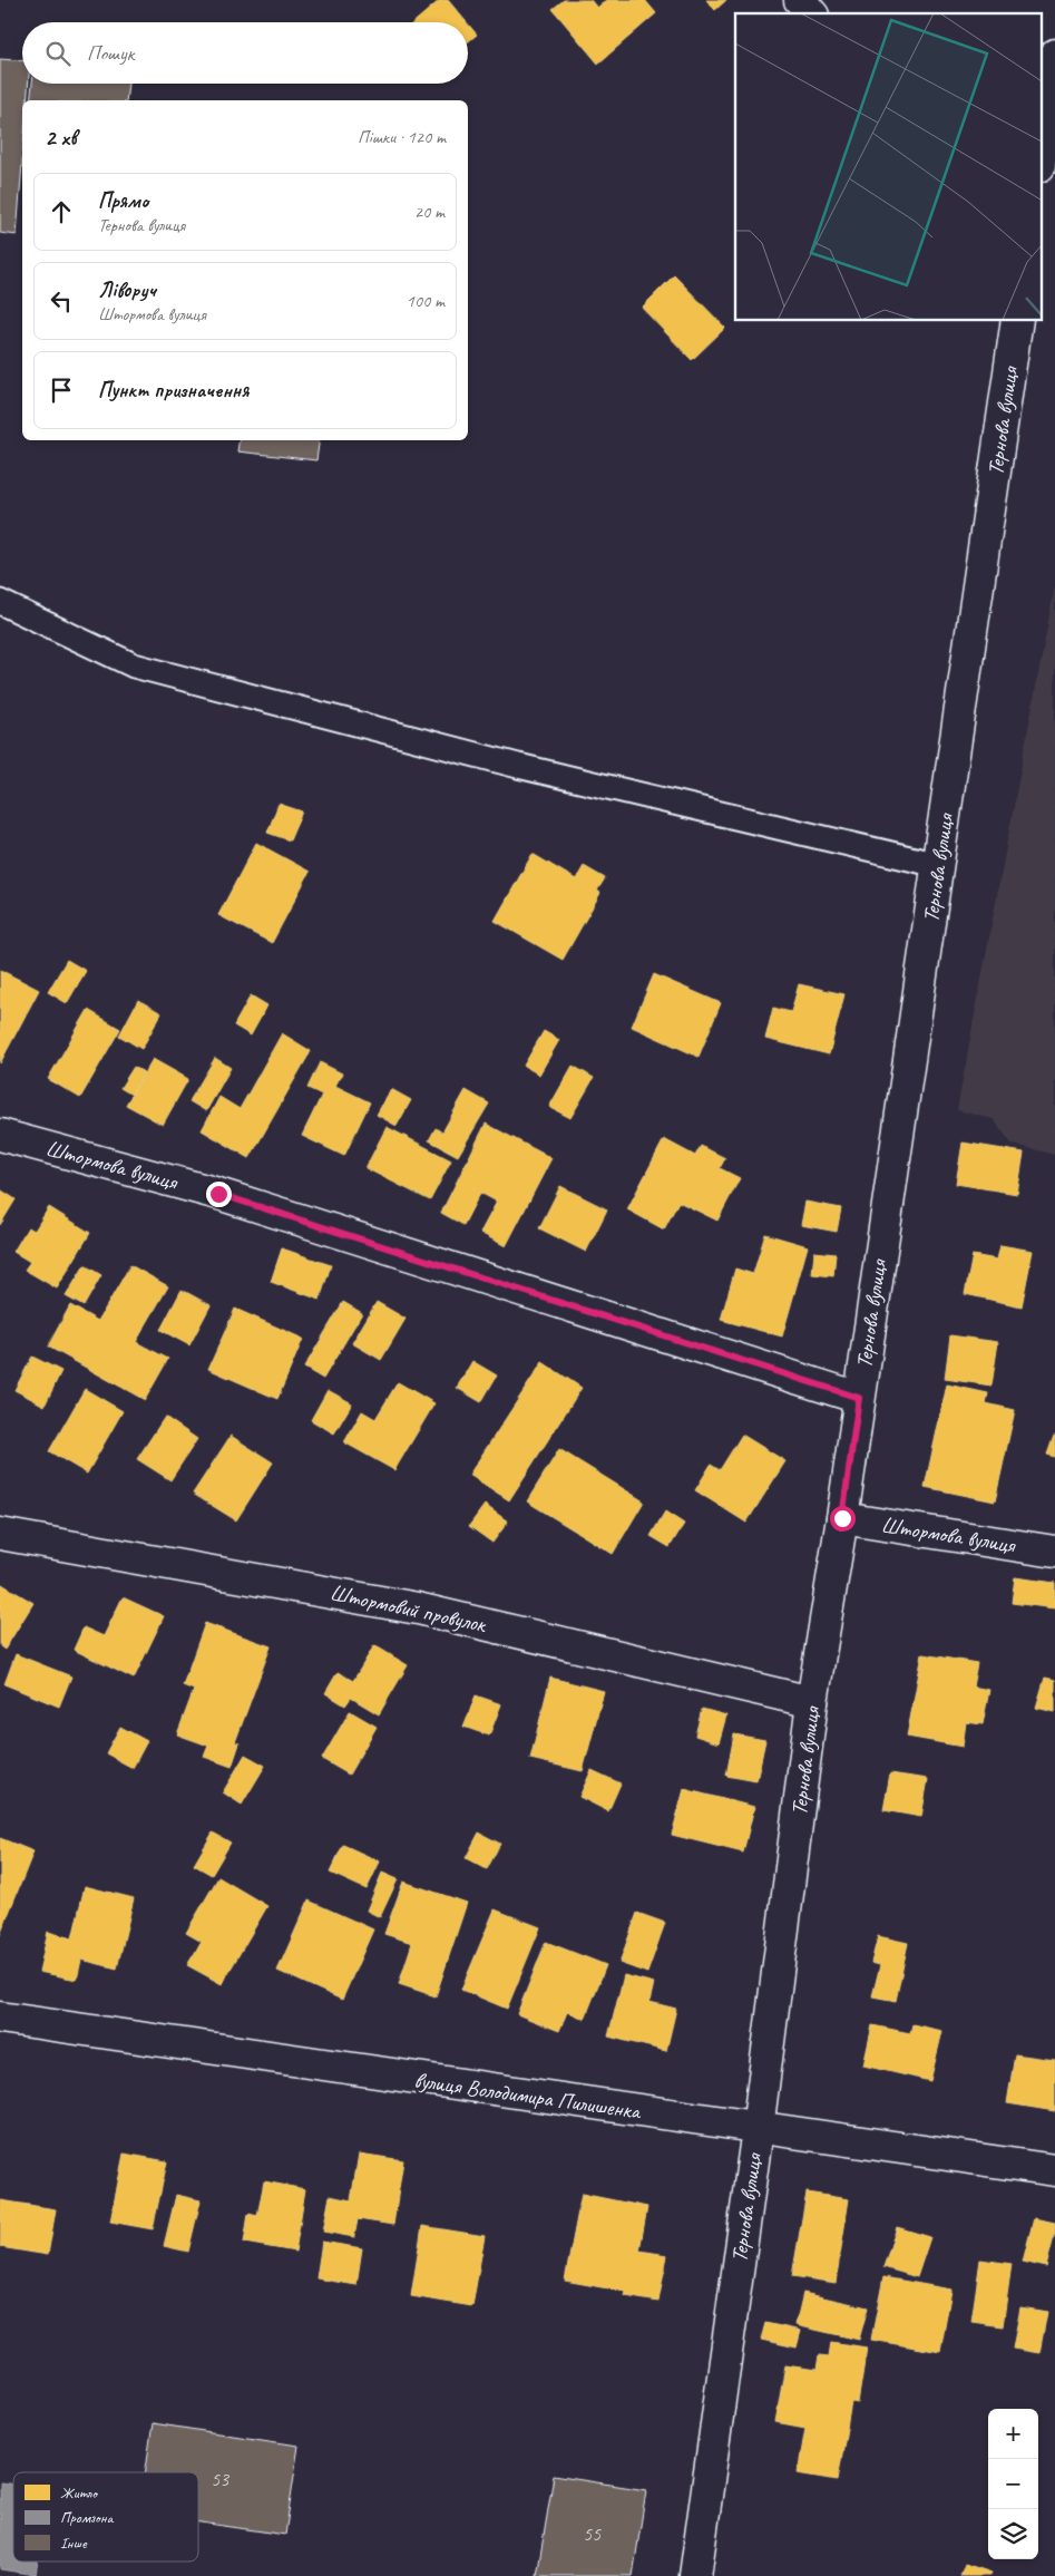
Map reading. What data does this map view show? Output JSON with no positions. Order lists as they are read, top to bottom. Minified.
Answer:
{"streets":{"street":["Тернова вулиця","Штормова вулиця","Штормовий провулок","вулиця Володимира Пилишенка"]},"crossings":[["Тернова вулиця","Штормова вулиця"],["Тернова вулиця","Штормовий провулок"],["Тернова вулиця","вулиця Володимира Пилишенка"]],"house_numbers":["53","55"],"legend":["Житло","Промзона","Інше"],"page":{"search":"Пошук","heading":["2 хв","Пішки · 120 m"],"list":[["Прямо","Тернова вулиця","20 m"],["Ліворуч","Штормова вулиця","100 m"],"Пункт призначення"],"map_buttons":["+","−"]}}
